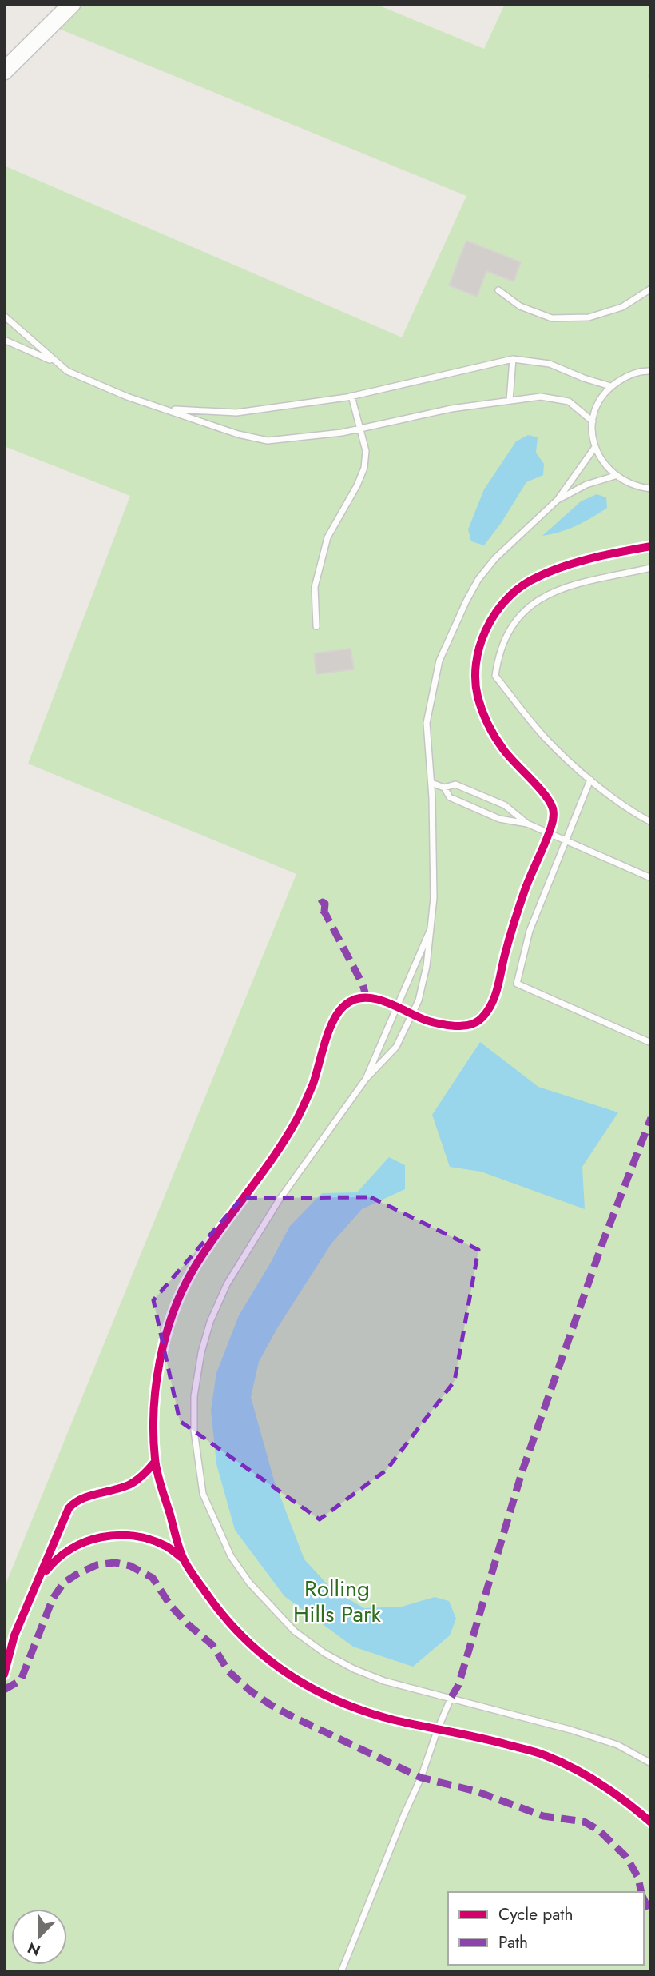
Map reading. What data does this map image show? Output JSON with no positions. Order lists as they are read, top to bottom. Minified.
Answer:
{"parks":["Rolling Hills Park"],"legend":["Cycle path","Path"],"north":"bottom left"}
